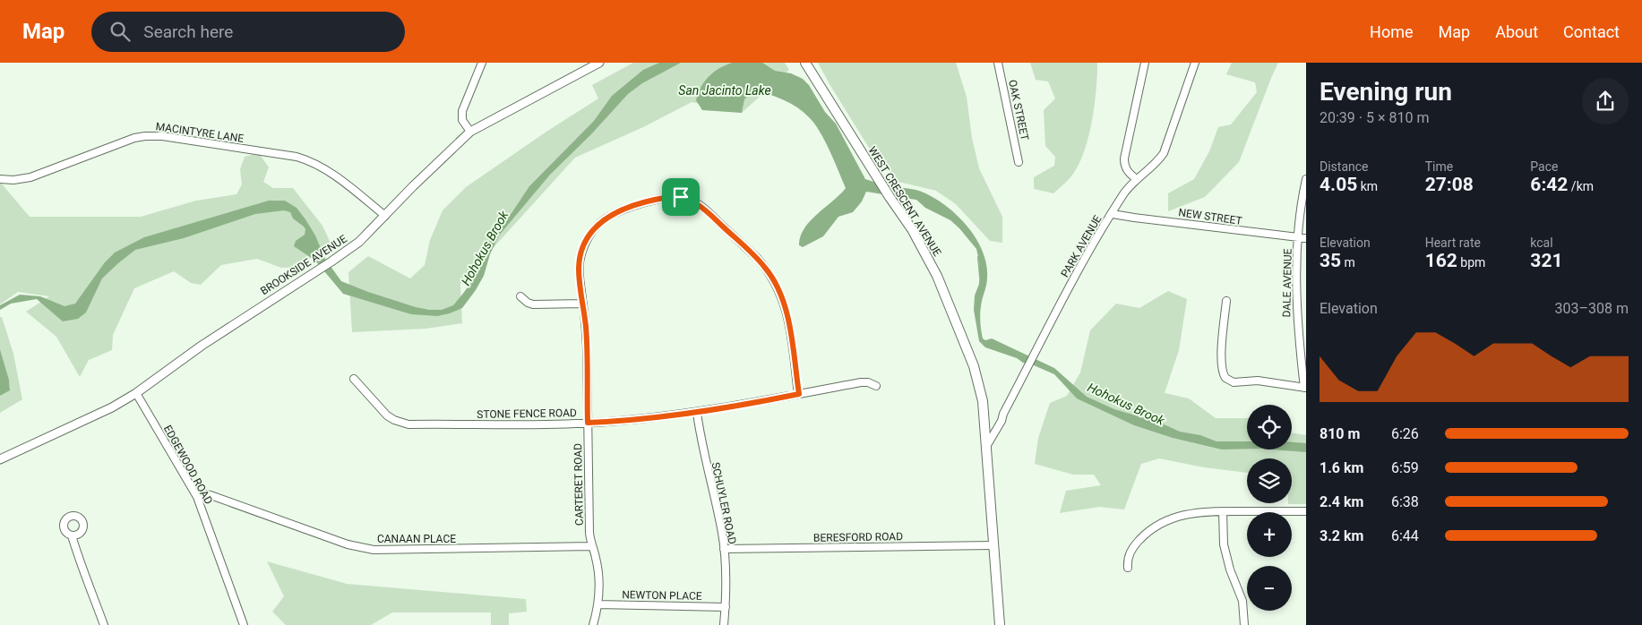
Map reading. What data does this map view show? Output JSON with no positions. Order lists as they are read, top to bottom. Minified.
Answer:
{"streets":{"main road":["WEST CRESCENT AVENUE"],"street":["OAK STREET","MACINTYRE LANE","NEW STREET","PARK AVENUE","BROOKSIDE AVENUE","DALE AVENUE","STONE FENCE ROAD","EDGEWOOD ROAD","CARTERET ROAD","SCHUYLER ROAD","BERESFORD ROAD","CANAAN PLACE","NEWTON PLACE"]},"crossings":[["MACINTYRE LANE","BROOKSIDE AVENUE"],["WEST CRESCENT AVENUE","PARK AVENUE"],["WEST CRESCENT AVENUE","BERESFORD ROAD"],["NEW STREET","PARK AVENUE"],["NEW STREET","DALE AVENUE"],["BROOKSIDE AVENUE","EDGEWOOD ROAD"],["STONE FENCE ROAD","CARTERET ROAD"],["STONE FENCE ROAD","SCHUYLER ROAD"],["EDGEWOOD ROAD","CANAAN PLACE"],["CARTERET ROAD","CANAAN PLACE"],["CARTERET ROAD","NEWTON PLACE"],["SCHUYLER ROAD","BERESFORD ROAD"],["SCHUYLER ROAD","NEWTON PLACE"]],"water":["San Jacinto Lake","Hohokus Brook"],"page":{"header":"Map","search":"Search here","nav":["Home","Map","About","Contact"],"heading":["Evening run","20:39 · 5 × 810 m"],"stats":[["Distance","4.05 km"],["Time","27:08"],["Pace","6:42 /km"],["Elevation","35 m"],["Heart rate","162 bpm"],["kcal","321"]],"chart":["Elevation","303–308 m"],"map_buttons":["+","−"],"list":[{"name":"810 m","note":"6:26"},{"name":"1.6 km","note":"6:59"},{"name":"2.4 km","note":"6:38"},{"name":"3.2 km","note":"6:44"}]}}
